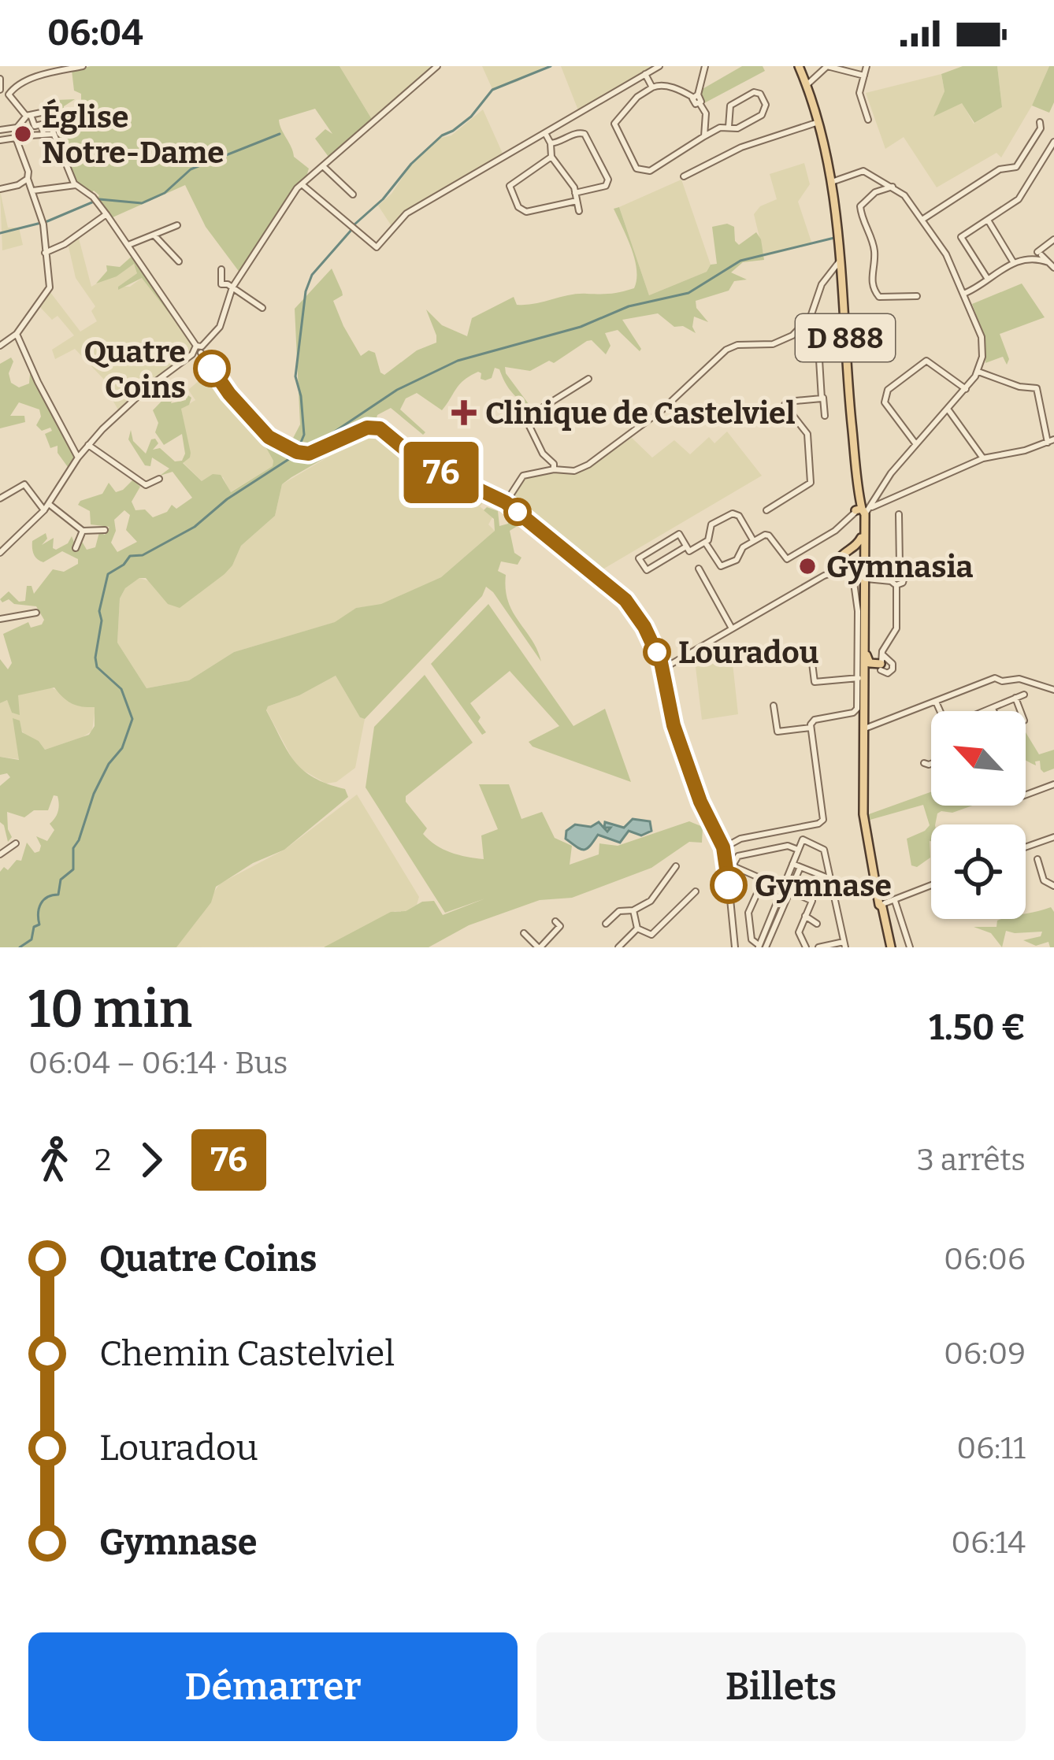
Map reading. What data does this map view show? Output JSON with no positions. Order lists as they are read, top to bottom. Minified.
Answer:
{"streets":{"main road":["D 888"]},"places":{"other":["Église Notre-Dame","Quatre Coins","Gymnasia","Louradou","Gymnase"],"health":["Clinique de Castelviel"]},"lines":["bus line 76"],"north":"top left","page":{"status":"06:04","on_map":"76","heading":["10 min","06:04 – 06:14 · Bus","1.50 €"],"legs":["2","76","3 arrêts"],"list":[{"name":"Quatre Coins","value":"06:06"},{"name":"Chemin Castelviel","value":"06:09"},{"name":"Louradou","value":"06:11"},{"name":"Gymnase","value":"06:14"}],"buttons":["Démarrer","Billets"]}}
